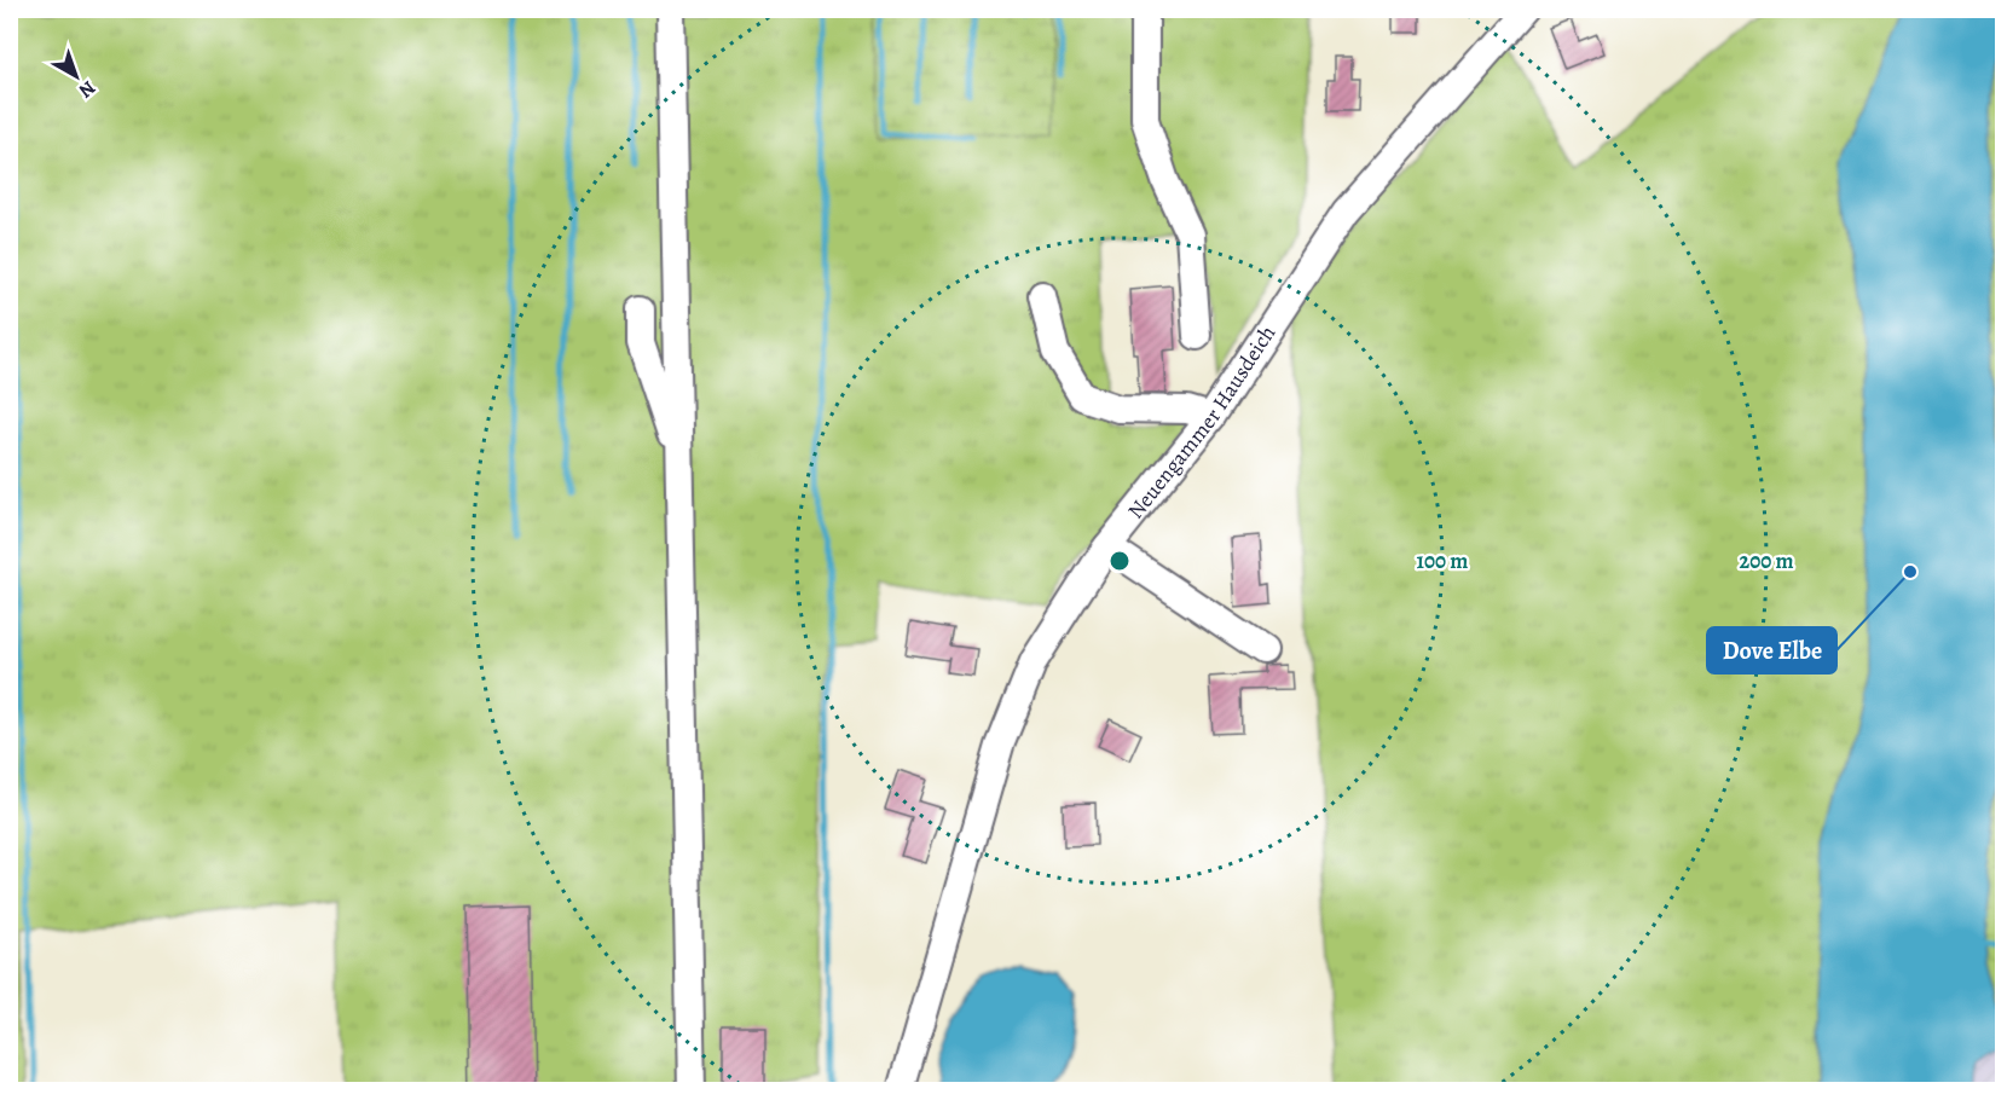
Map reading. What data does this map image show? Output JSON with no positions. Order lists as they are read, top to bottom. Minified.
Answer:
{"streets":{"street":["Neuengammer Hausdeich"]},"places":["Dove Elbe"],"north":"bottom right","rings":["100 m","200 m"]}
